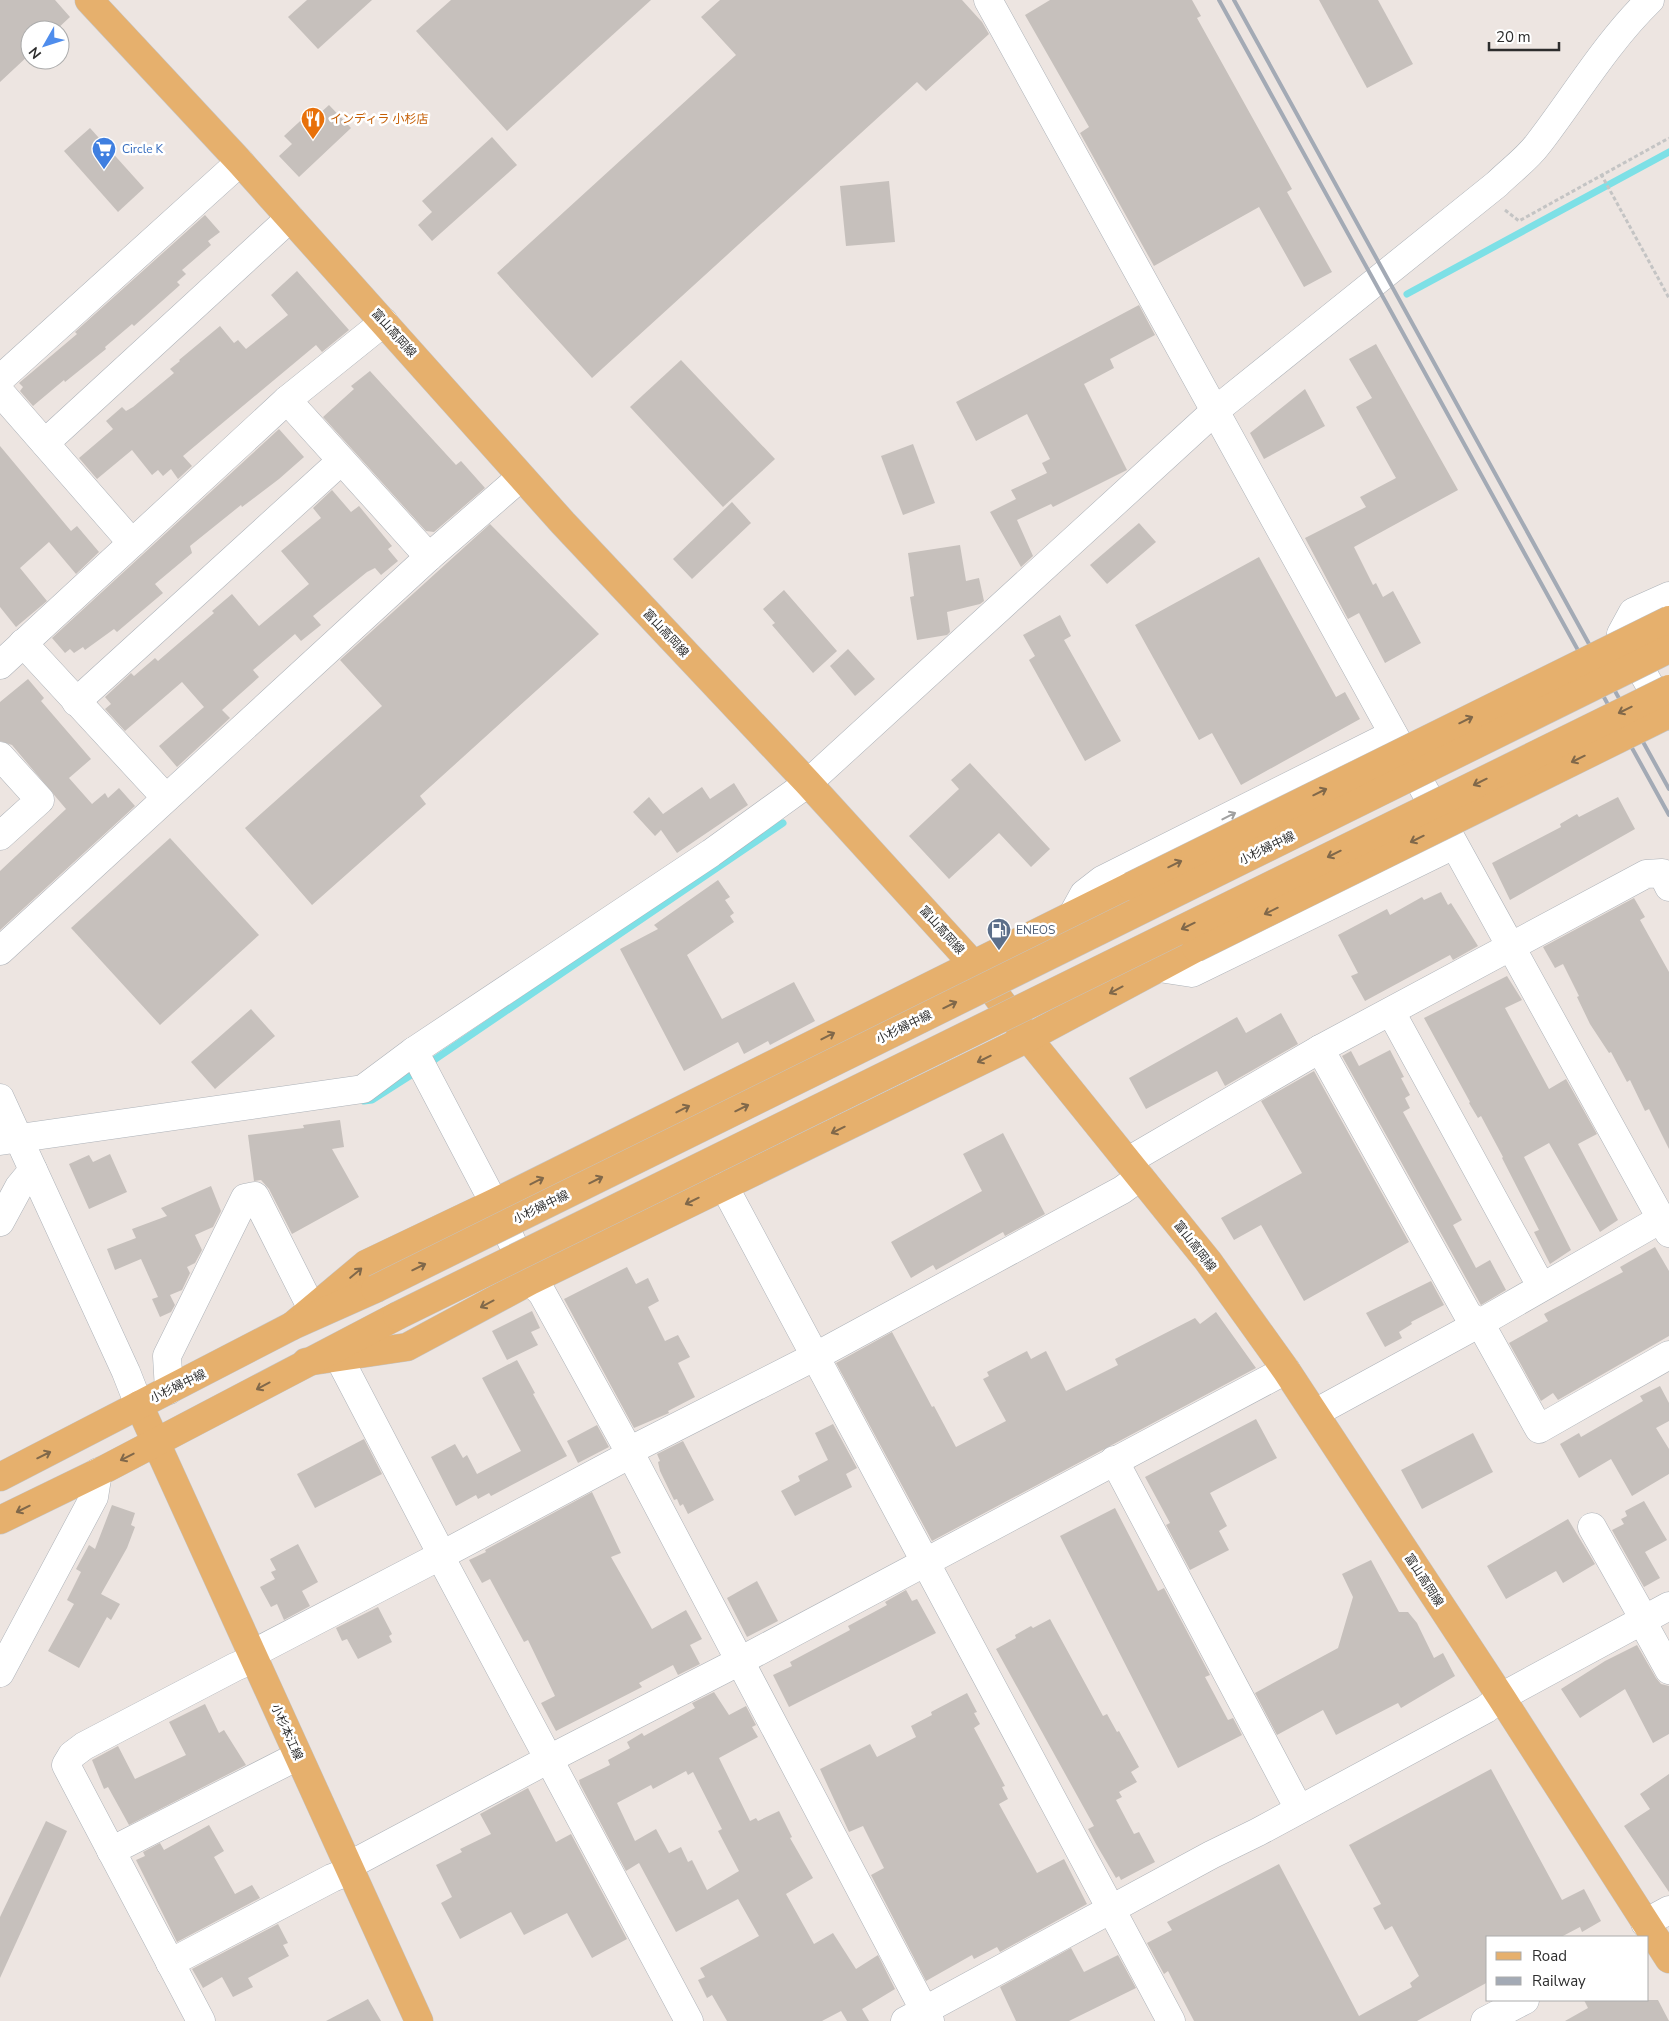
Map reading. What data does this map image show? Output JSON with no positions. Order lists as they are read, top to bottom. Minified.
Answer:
{"streets":{"main road":["富山高岡線","小杉婦中線","小杉本江線"]},"crossings":[["小杉婦中線","小杉本江線"]],"places":{"restaurant":["インディラ 小杉店"],"supermarket":["Circle K"],"fuel station":["ENEOS"]},"legend":["Road","Railway"],"scale_bar":"20 m","north":"bottom left"}
